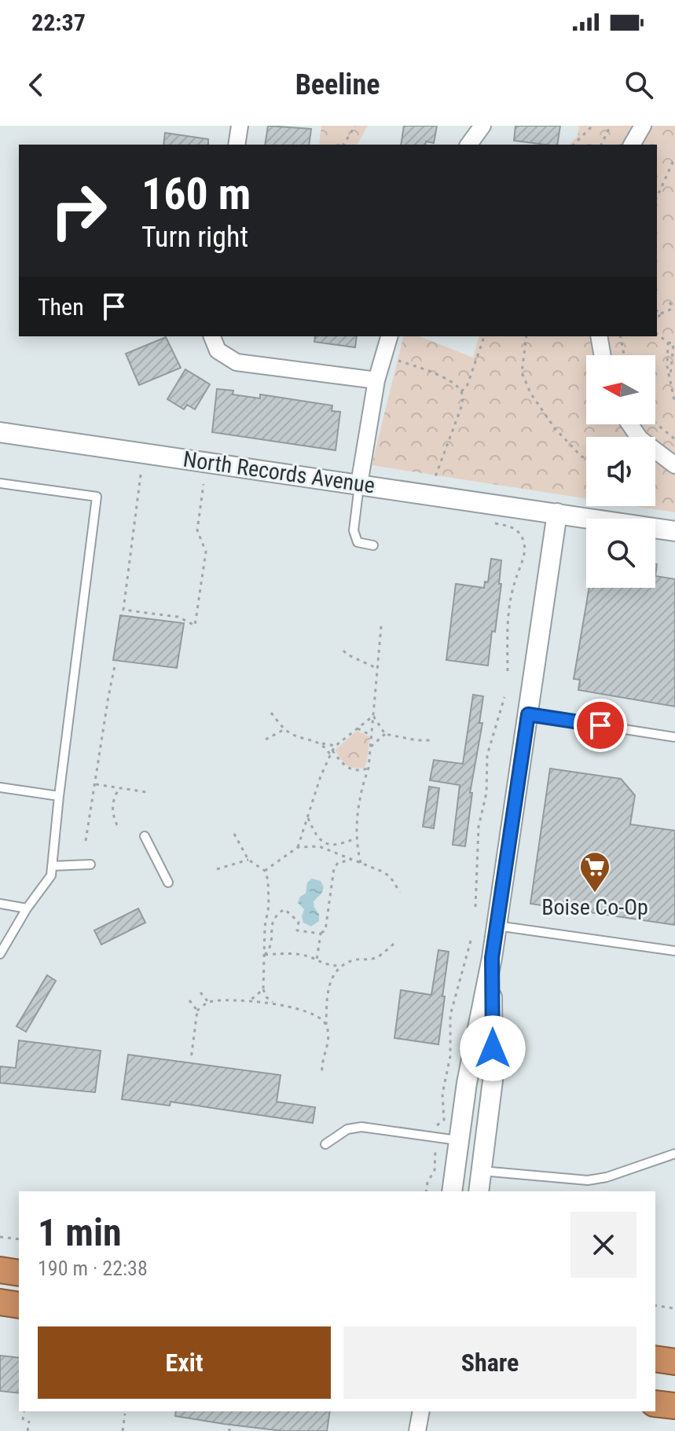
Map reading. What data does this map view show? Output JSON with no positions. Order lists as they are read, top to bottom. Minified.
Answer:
{"streets":{"street":["North Records Avenue"]},"places":{"supermarket":["Boise Co-Op"]},"north":"left","page":{"status":"22:37","header":"Beeline","turn":["160 m","Turn right"],"then":"Then","heading":["1 min","190 m · 22:38"],"buttons":["Exit","Share"]}}
